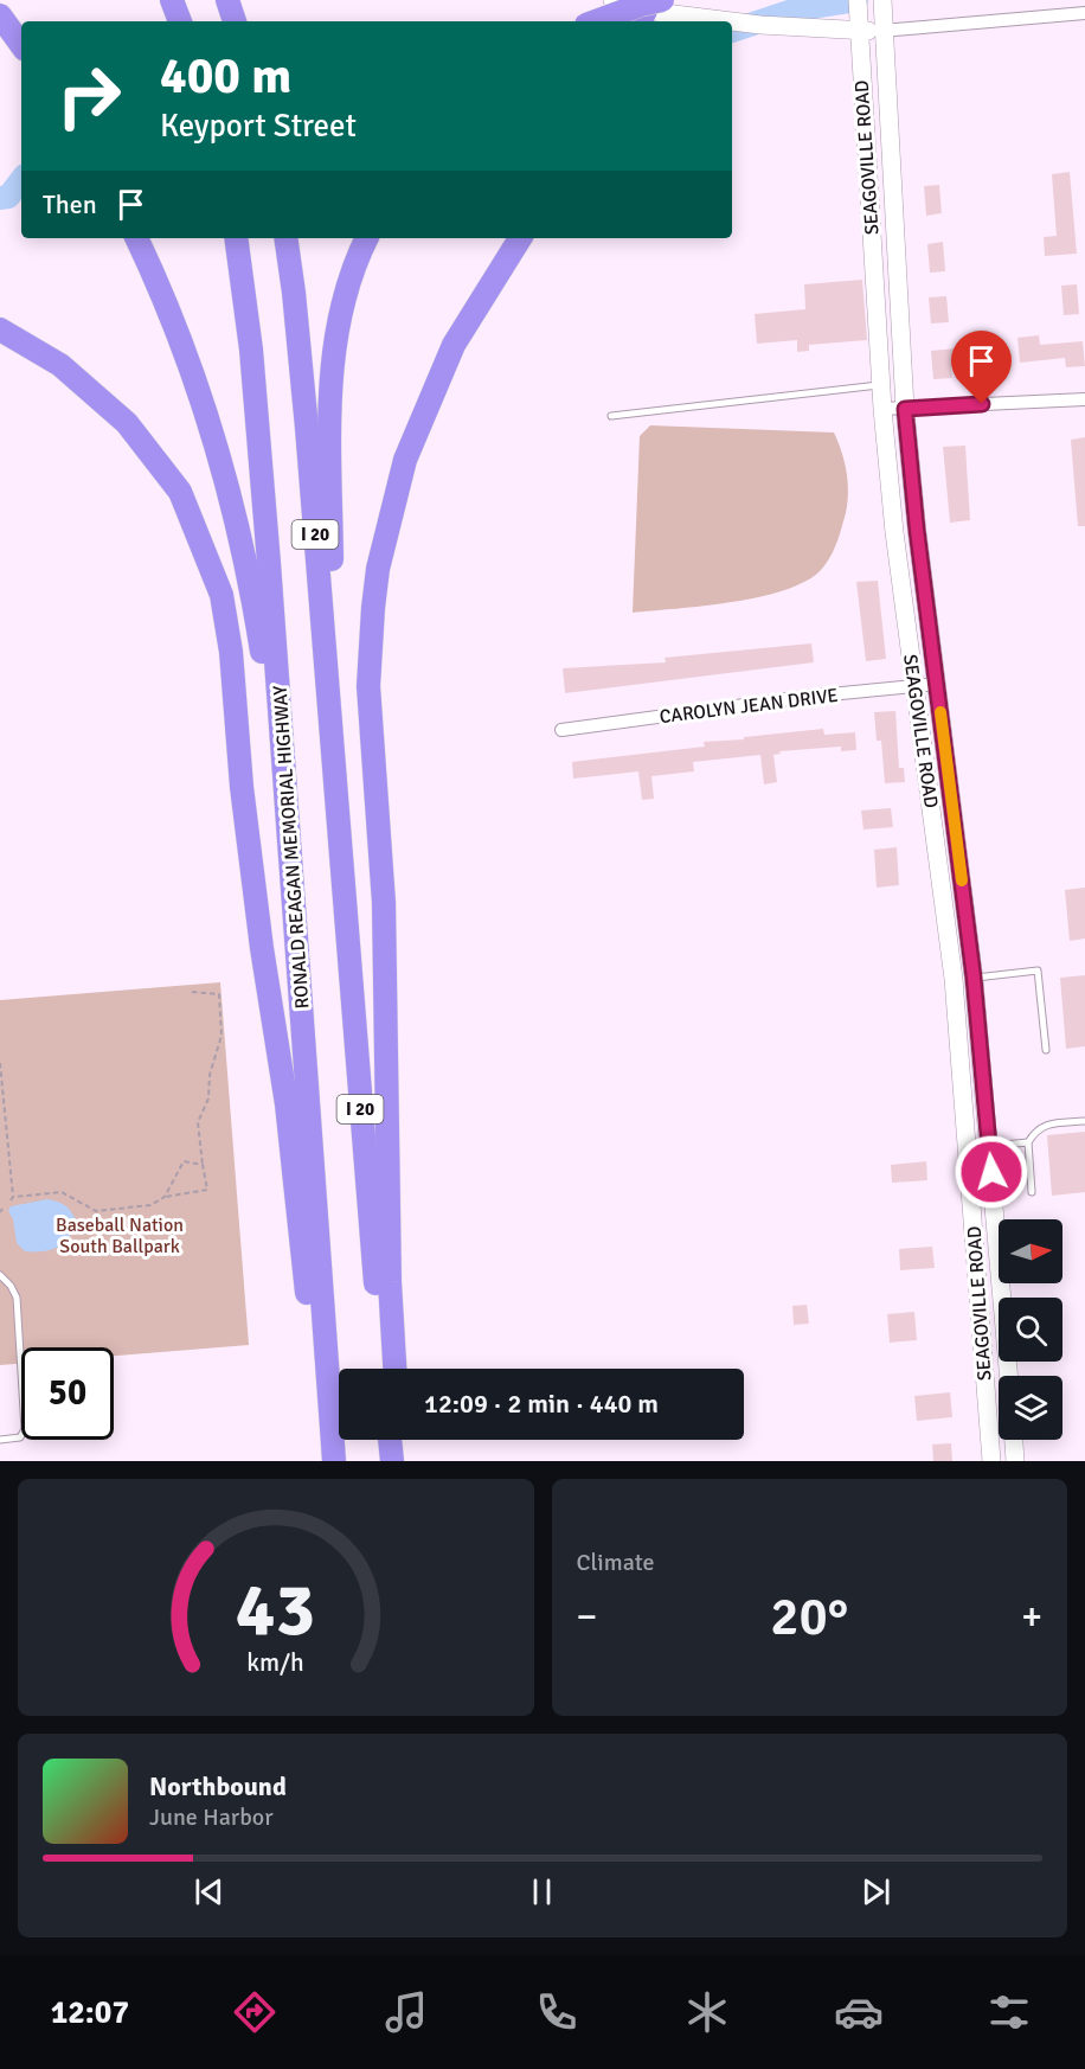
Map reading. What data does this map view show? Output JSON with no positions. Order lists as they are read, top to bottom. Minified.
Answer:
{"streets":{"highway":["I 20","RONALD REAGAN MEMORIAL HIGHWAY"],"main road":["SEAGOVILLE ROAD"],"street":["CAROLYN JEAN DRIVE"]},"crossings":[["SEAGOVILLE ROAD","CAROLYN JEAN DRIVE"]],"parks":["Baseball Nation South Ballpark"],"north":"right","page":{"turn":["400 m","Keyport Street"],"then":"Then","limit":"50","trip":"12:09 · 2 min · 440 m","tile":"Climate","heat":["−","20°","+"],"song":["Northbound","June Harbor"],"tabs":"12:07","gauge":["43","km/h"]}}
